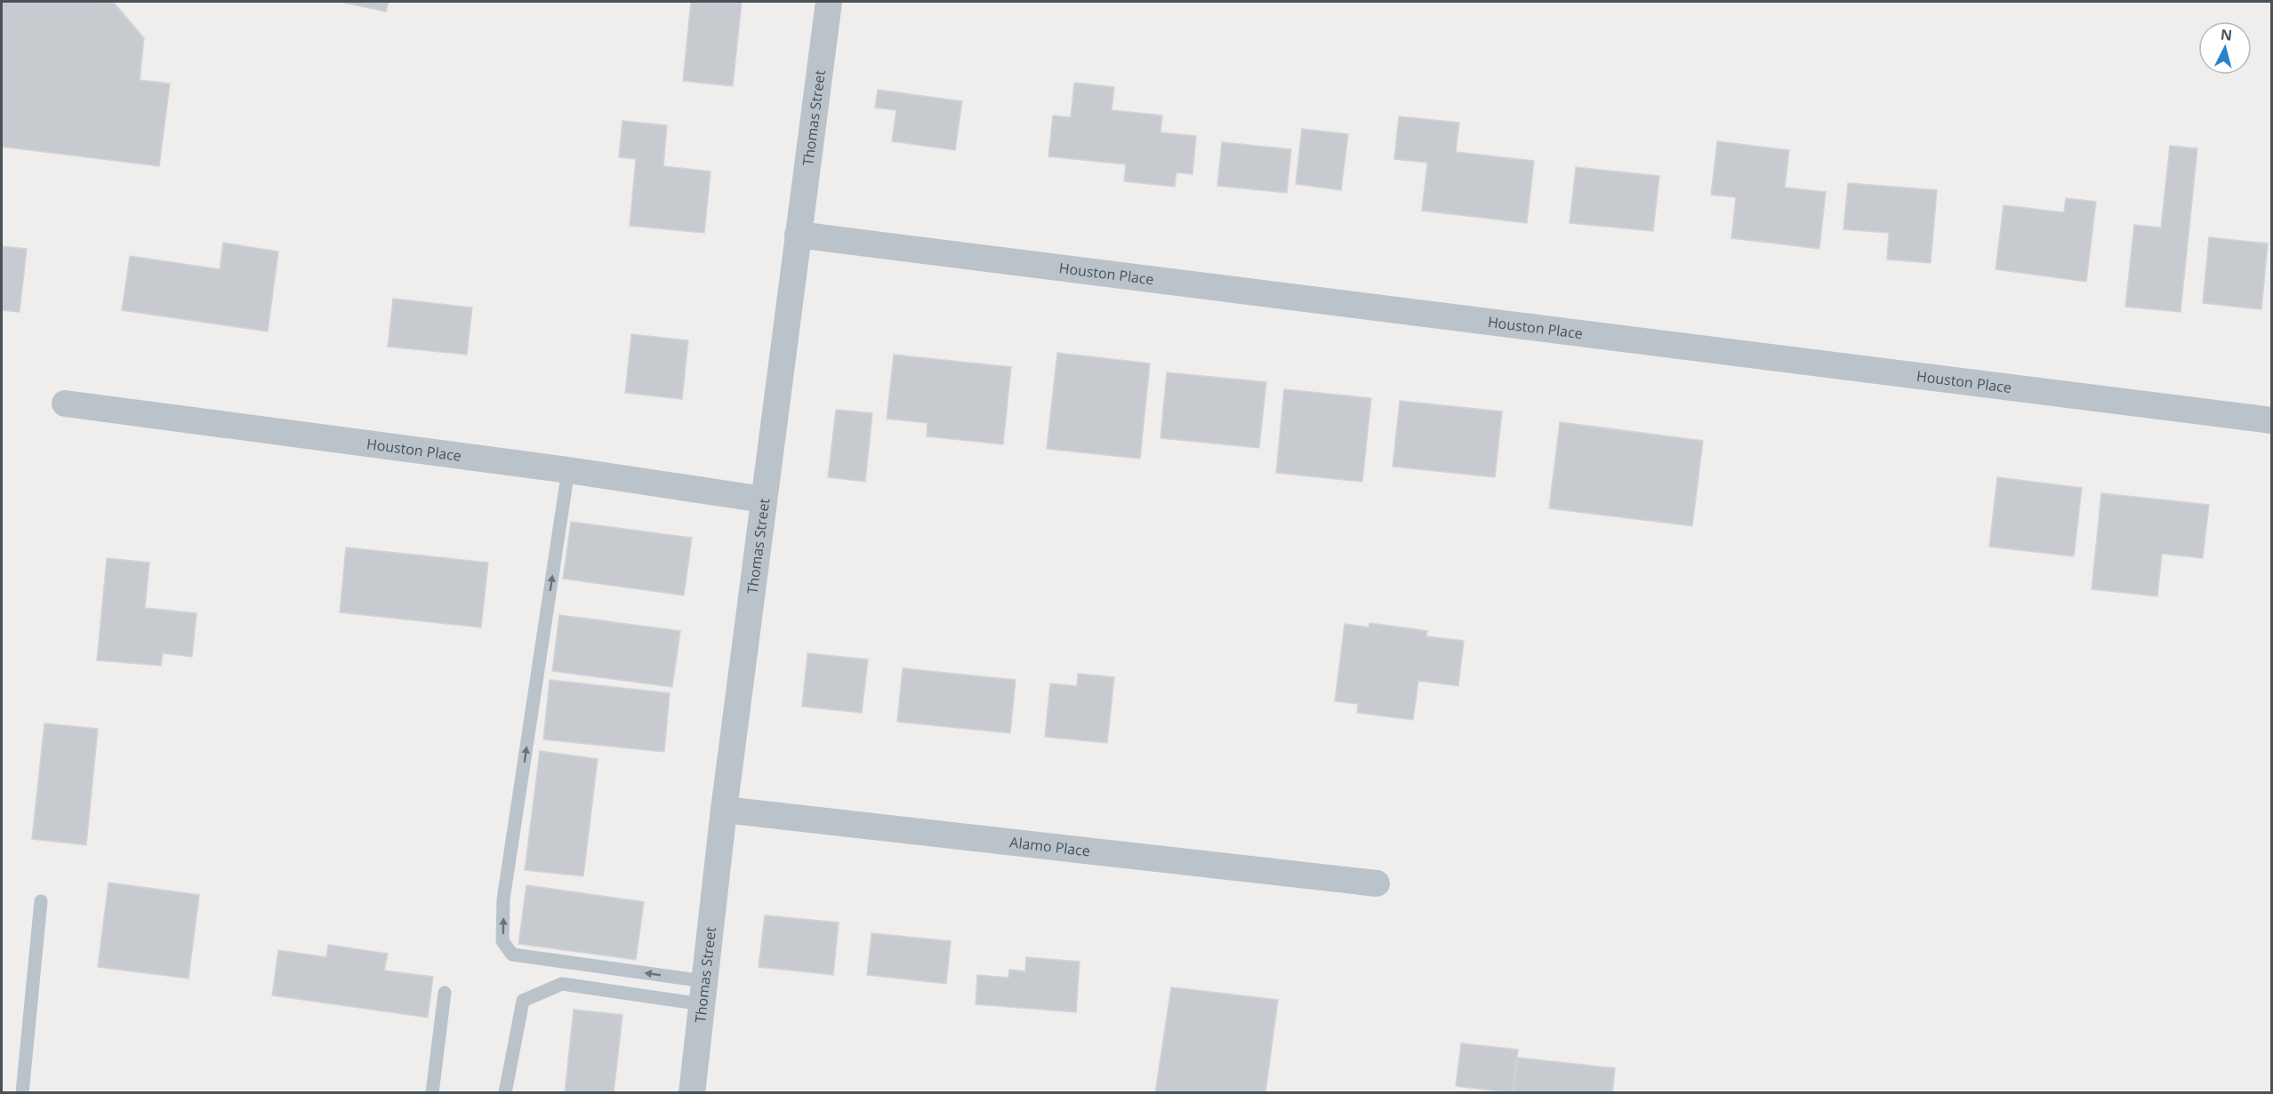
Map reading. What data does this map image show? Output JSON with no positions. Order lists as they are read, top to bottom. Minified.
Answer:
{"streets":{"street":["Thomas Street","Houston Place","Alamo Place"]},"crossings":[["Thomas Street","Houston Place"],["Thomas Street","Alamo Place"]],"north":"top"}
